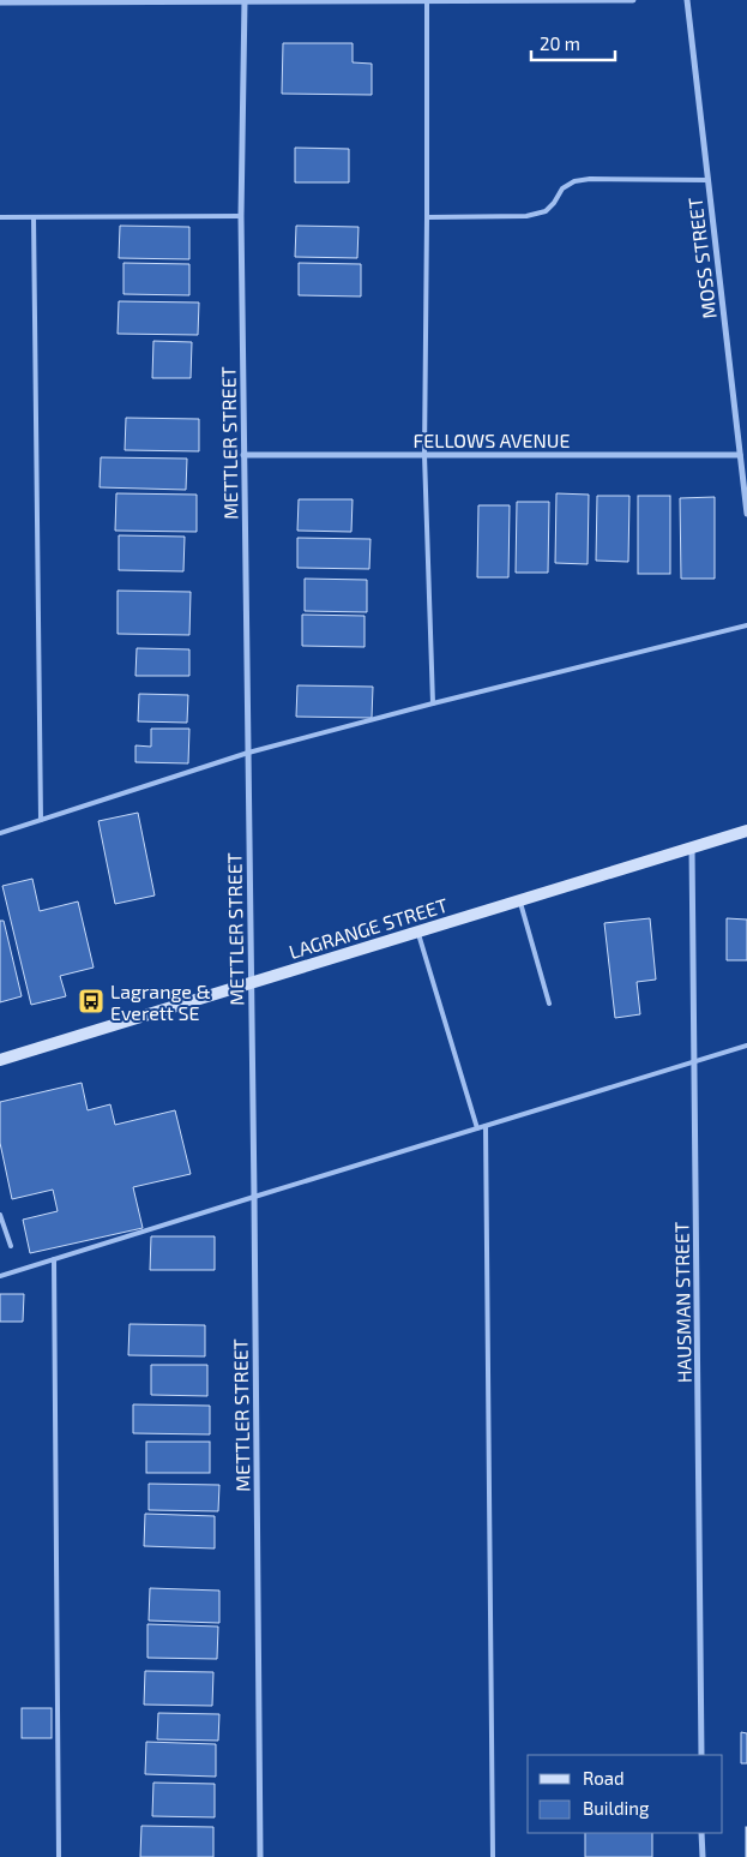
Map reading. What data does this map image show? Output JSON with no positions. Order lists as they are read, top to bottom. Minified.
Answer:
{"streets":{"main road":["LAGRANGE STREET"],"street":["MOSS STREET","FELLOWS AVENUE","METTLER STREET","HAUSMAN STREET"]},"crossings":[["MOSS STREET","FELLOWS AVENUE"],["FELLOWS AVENUE","METTLER STREET"],["METTLER STREET","LAGRANGE STREET"],["LAGRANGE STREET","HAUSMAN STREET"]],"places":{"bus stop":["Lagrange & Everett SE"]},"legend":["Road","Building"],"scale_bar":"20 m"}
